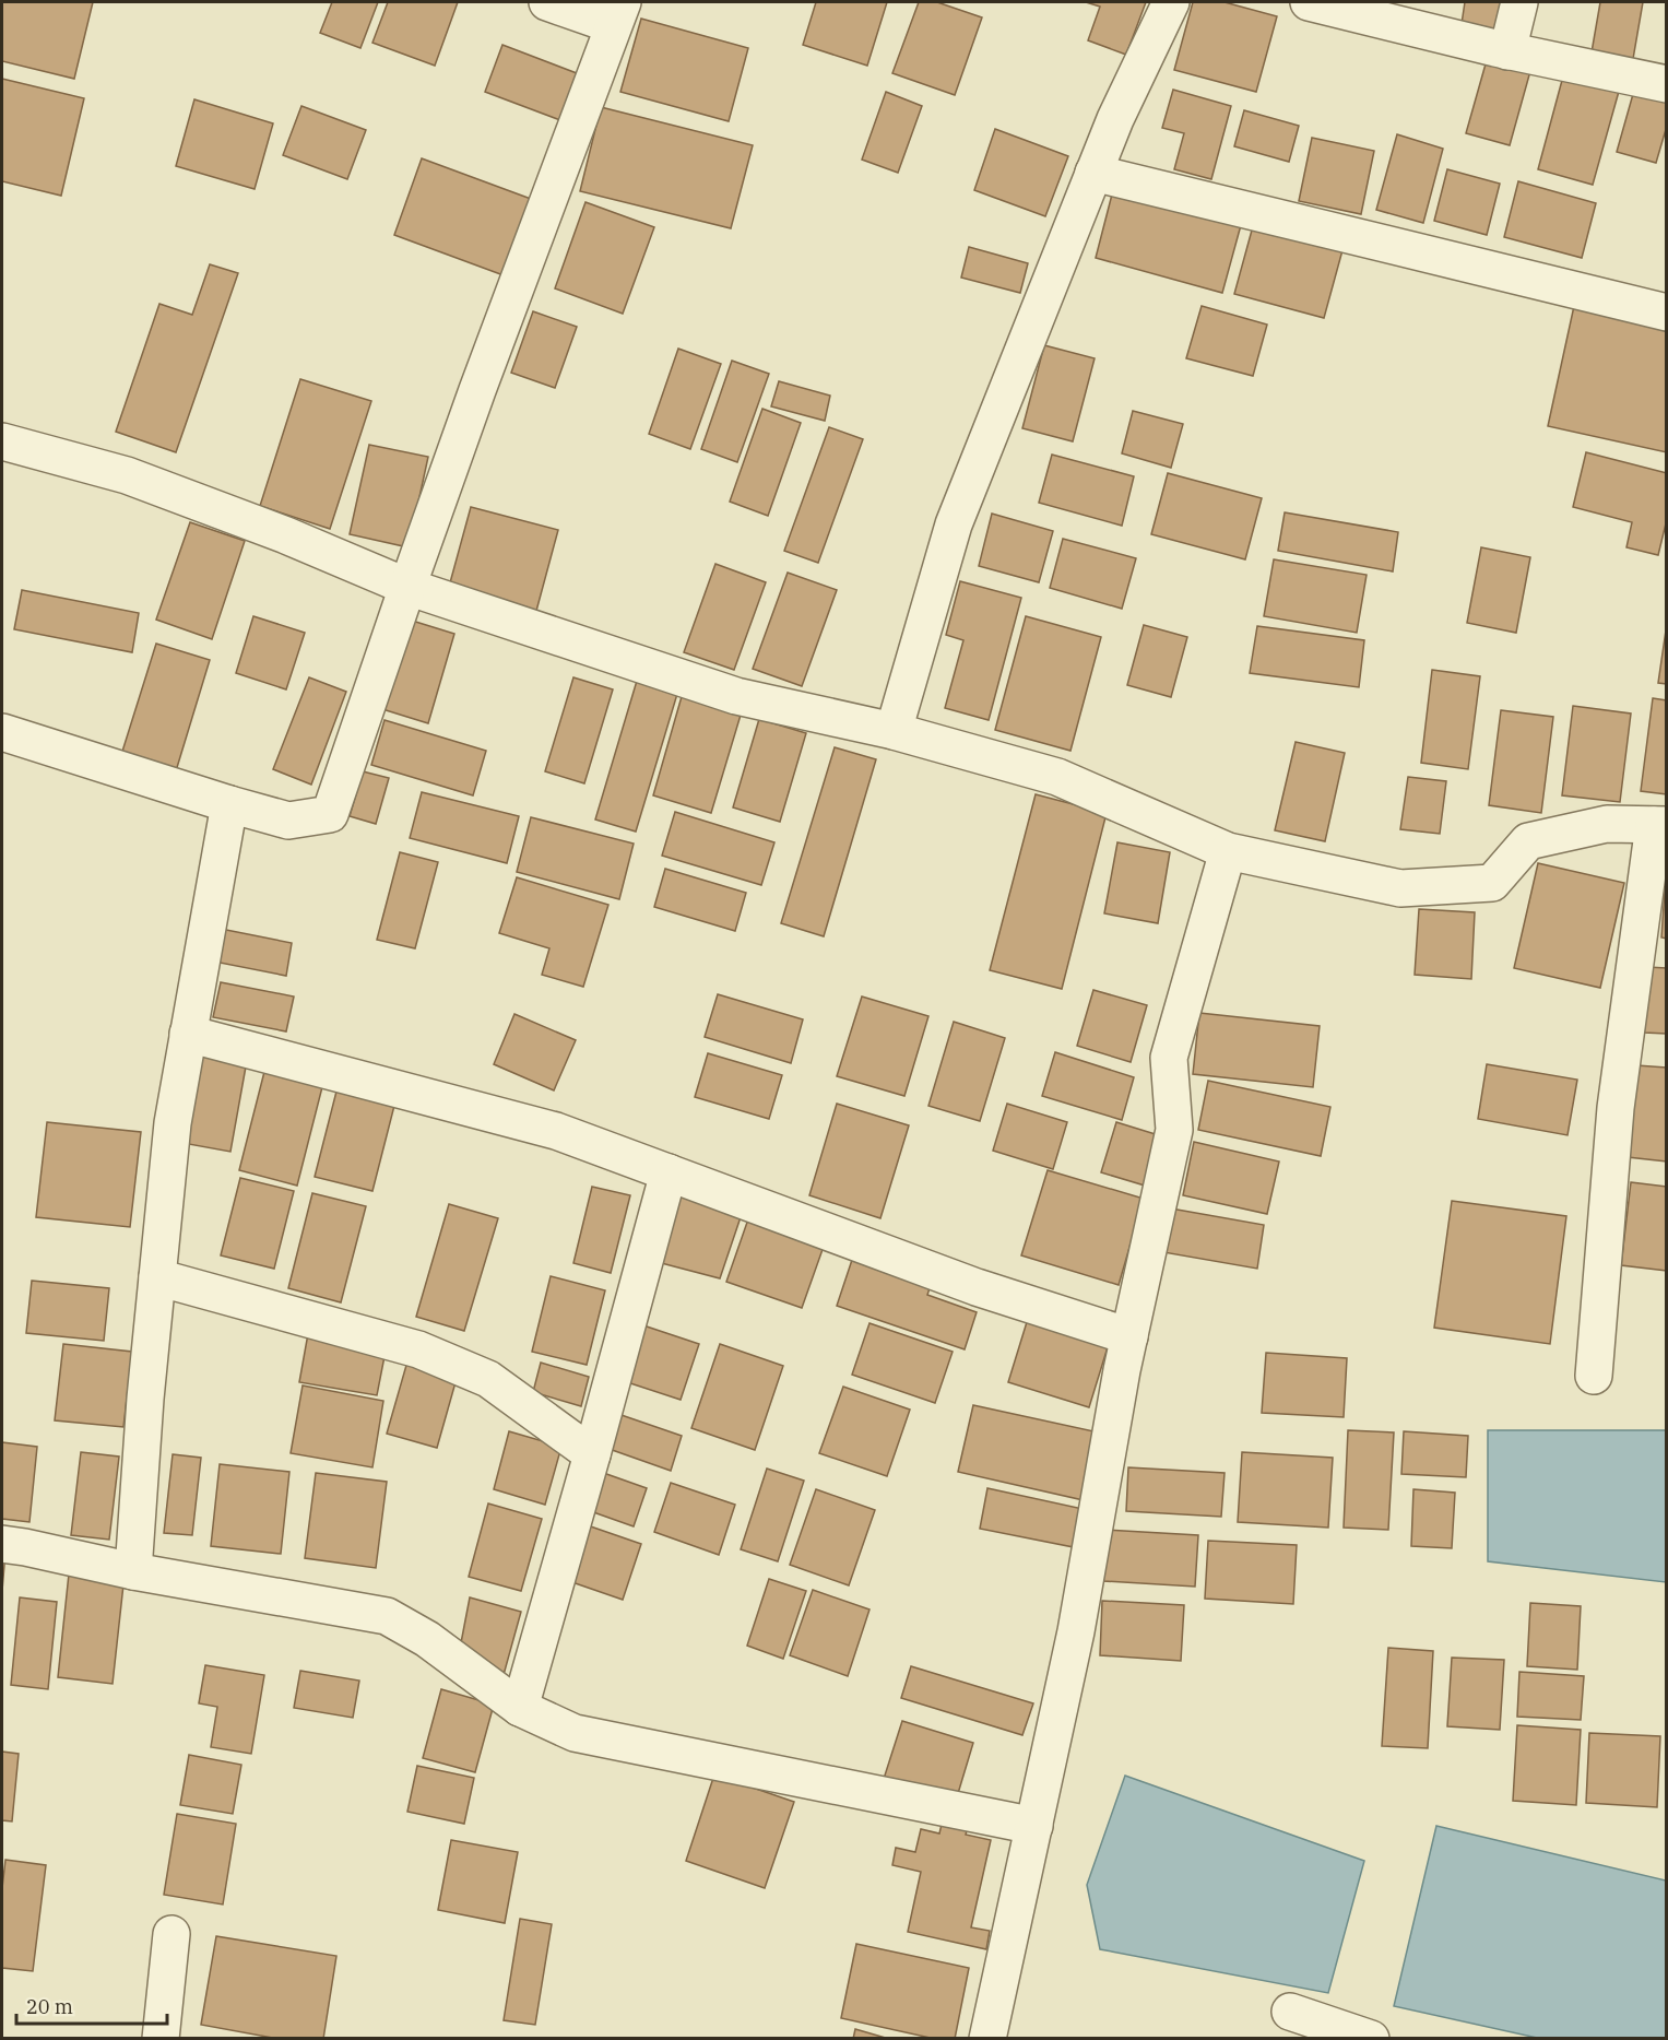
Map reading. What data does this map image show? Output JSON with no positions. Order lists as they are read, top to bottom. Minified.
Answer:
{"scale_bar":"20 m"}
